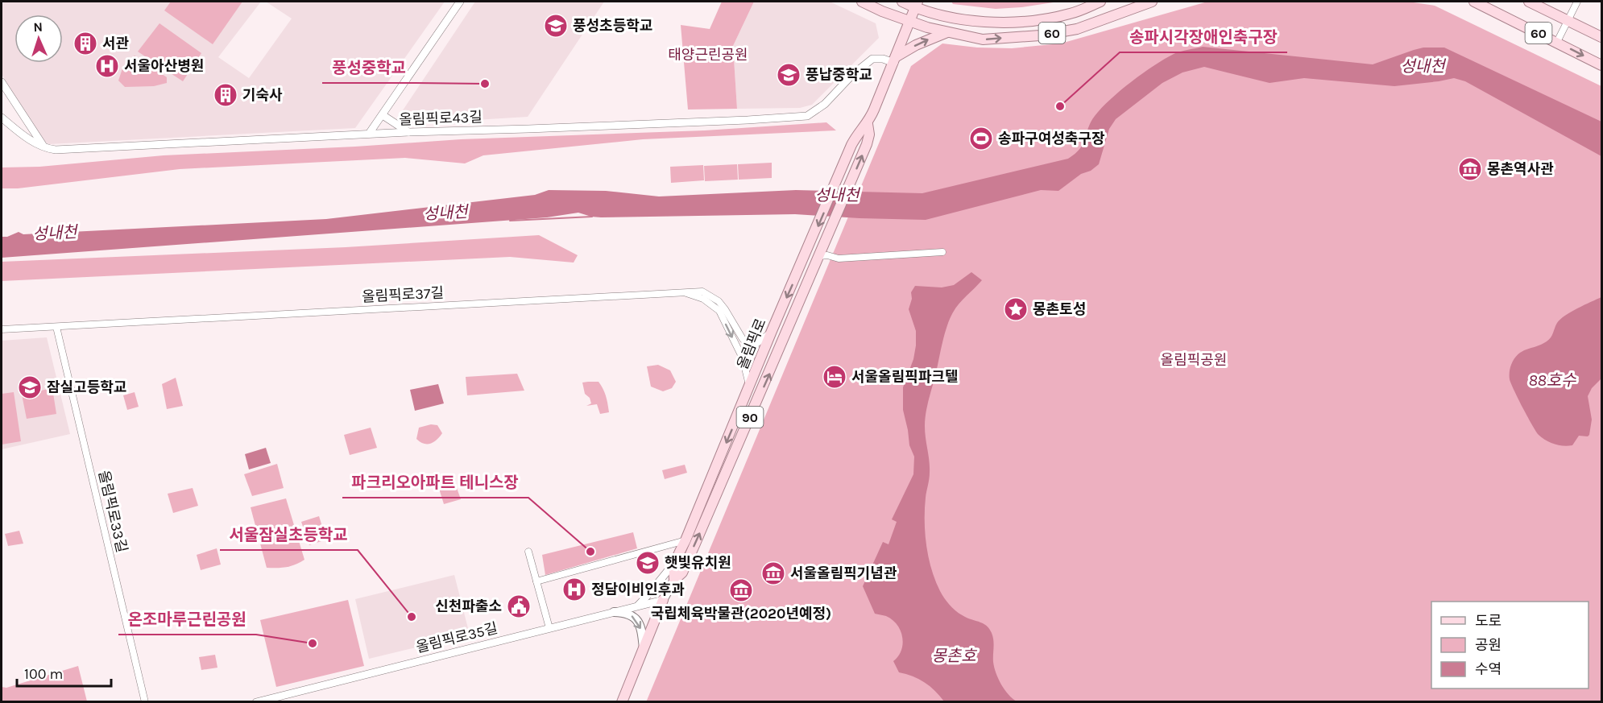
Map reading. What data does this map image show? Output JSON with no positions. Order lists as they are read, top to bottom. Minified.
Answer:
{"streets":{"main road":["60","올림픽로","90"],"street":["올림픽로43길","올림픽로37길","올림픽로33길","올림픽로35길"]},"crossings":[["60","올림픽로"],["올림픽로43길","올림픽로"],["올림픽로37길","올림픽로"],["올림픽로37길","올림픽로33길"],["올림픽로","올림픽로35길"]],"water":["성내천","88호수","몽촌호"],"parks":["태양근린공원","올림픽공원"],"places":{"school or university":["풍성초등학교","풍납중학교","잠실고등학교","햇빛유치원"],"building":["서관","기숙사"],"hospital":["서울아산병원","정담이비인후과"],"other":["풍성중학교","송파시각장애인축구장","파크리오아파트 테니스장","서울잠실초등학교","온조마루근린공원"],"sports":["송파구여성축구장"],"museum":["몽촌역사관","서울올림픽기념관","국립체육박물관(2020년예정)"],"place":["몽촌토성"],"hotel":["서울올림픽파크텔"],"public building":["신천파출소"]},"legend":["도로","공원","수역"],"scale_bar":"100 m","north":"top"}
